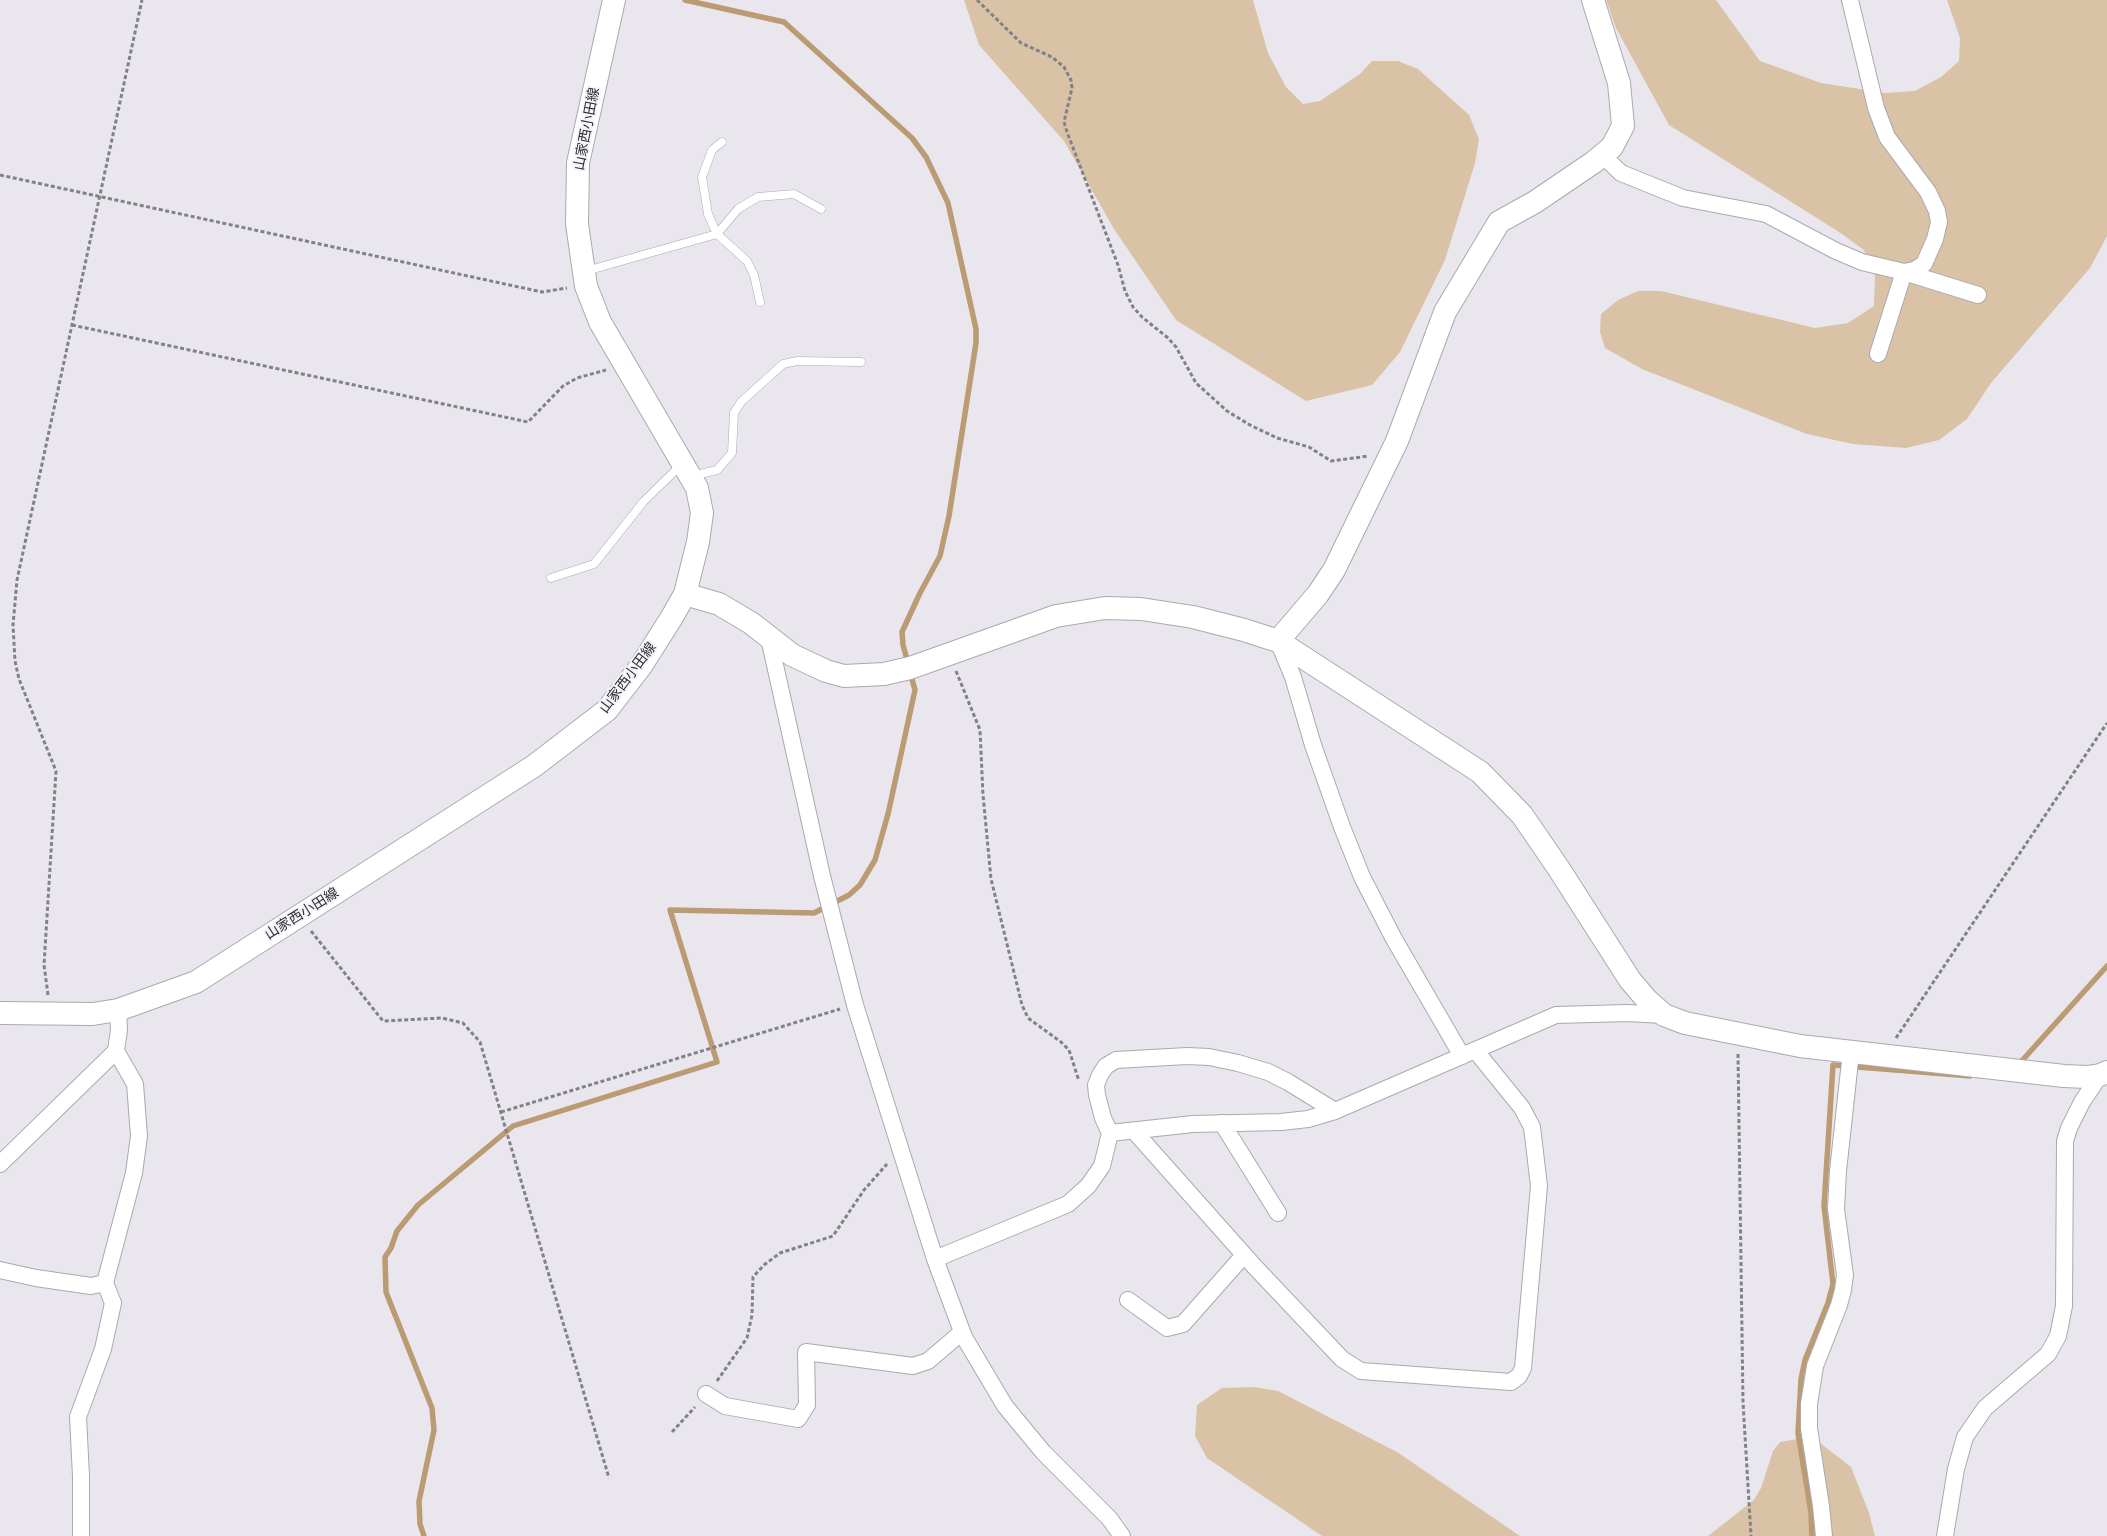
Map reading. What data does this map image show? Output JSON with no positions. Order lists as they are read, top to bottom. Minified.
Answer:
{"streets":{"street":["山家西小田線"]}}
